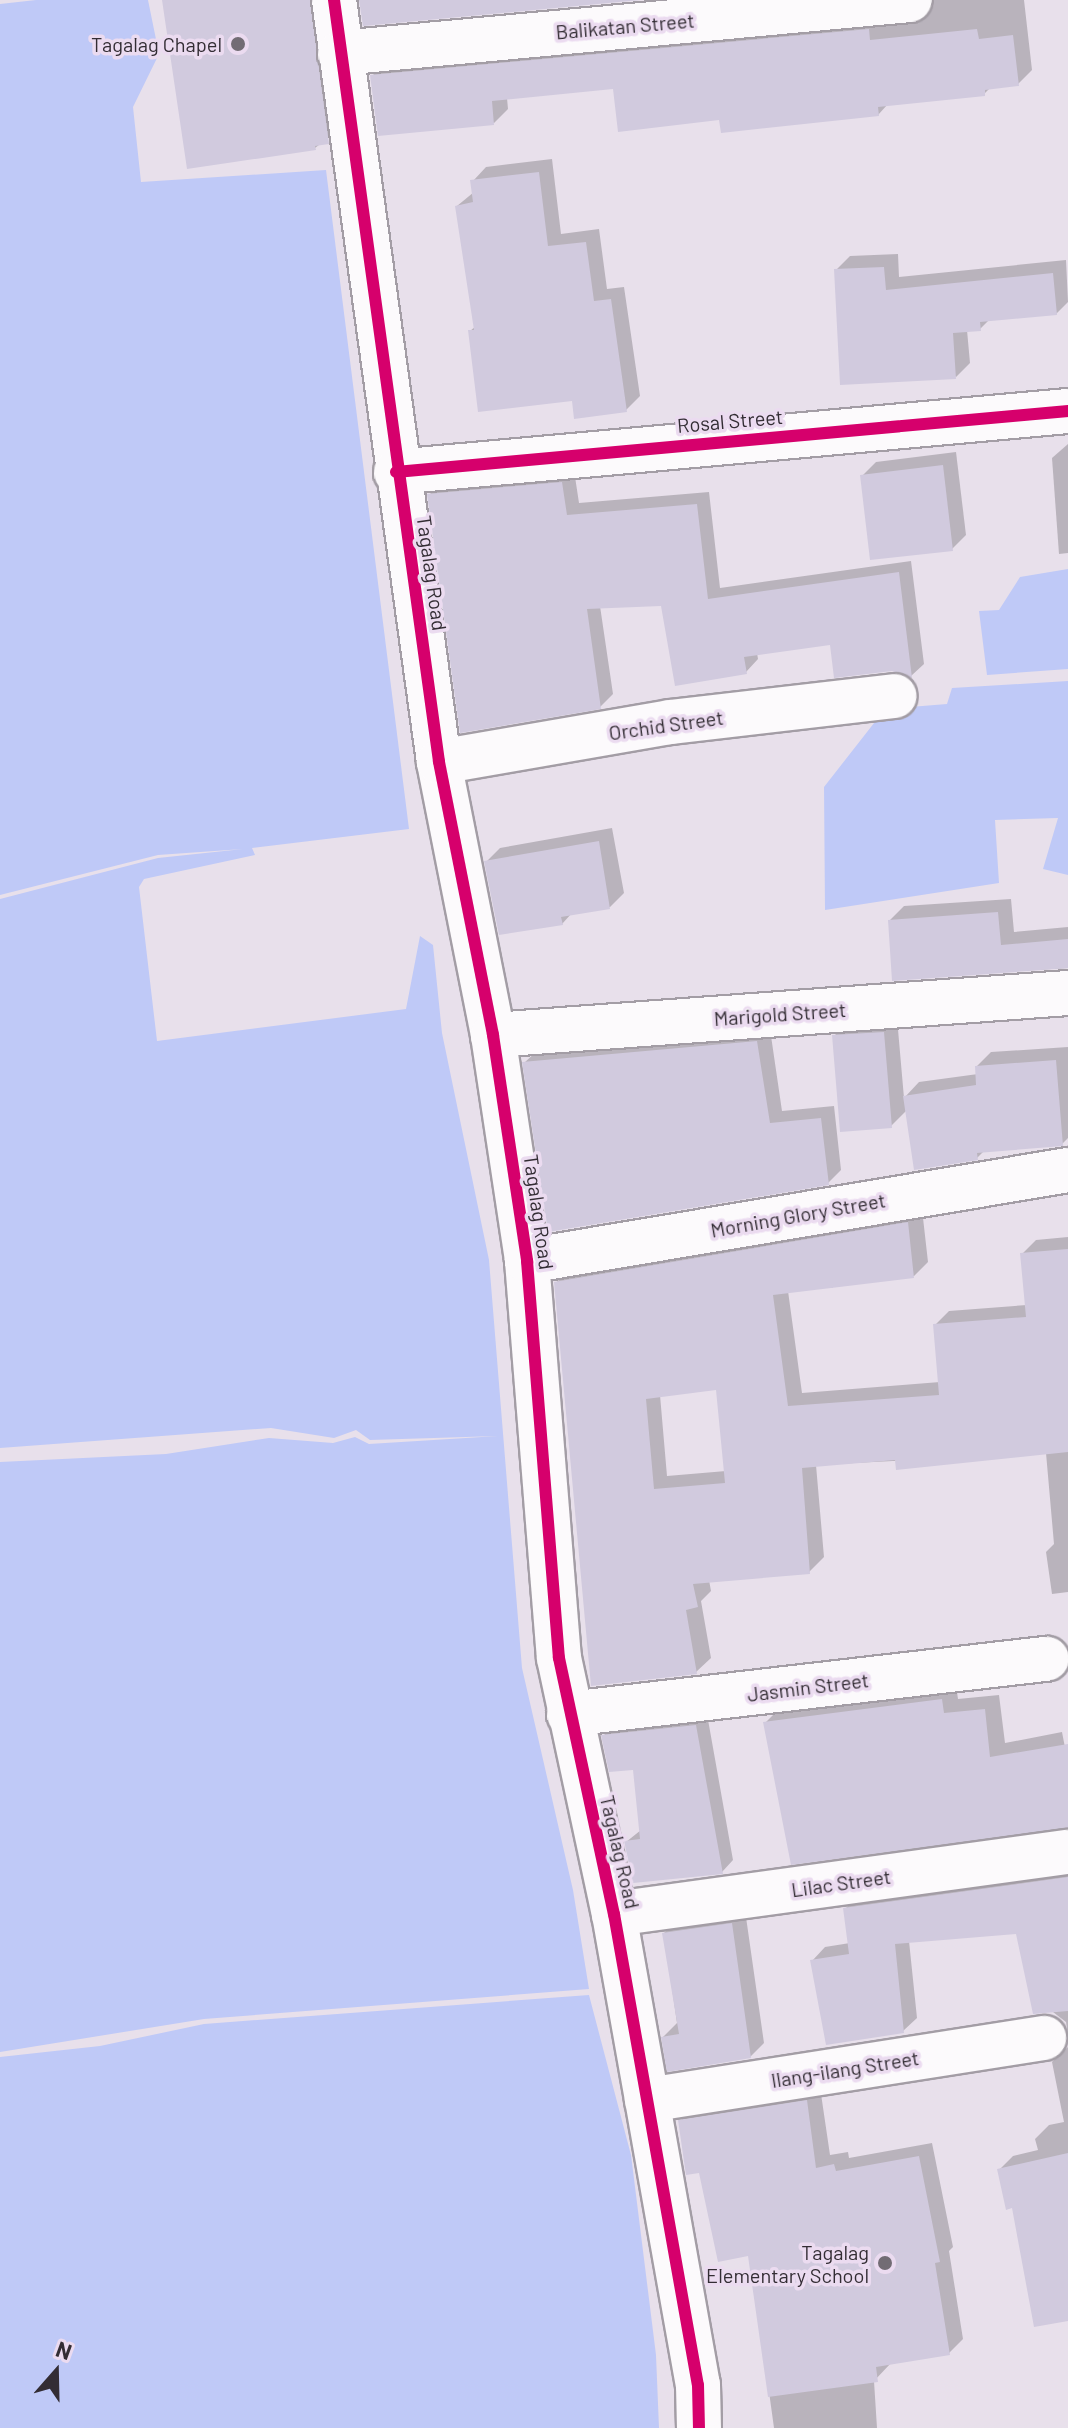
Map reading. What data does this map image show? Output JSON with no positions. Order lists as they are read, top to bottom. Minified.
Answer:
{"streets":{"street":["Balikatan Street","Rosal Street","Tagalag Road","Orchid Street","Marigold Street","Morning Glory Street","Jasmin Street","Lilac Street","Ilang-ilang Street"]},"crossings":[["Balikatan Street","Tagalag Road"],["Rosal Street","Tagalag Road"],["Tagalag Road","Orchid Street"],["Tagalag Road","Marigold Street"],["Tagalag Road","Morning Glory Street"],["Tagalag Road","Jasmin Street"],["Tagalag Road","Lilac Street"],["Tagalag Road","Ilang-ilang Street"]],"places":["Tagalag Chapel","Tagalag Elementary School"],"north":"top"}
